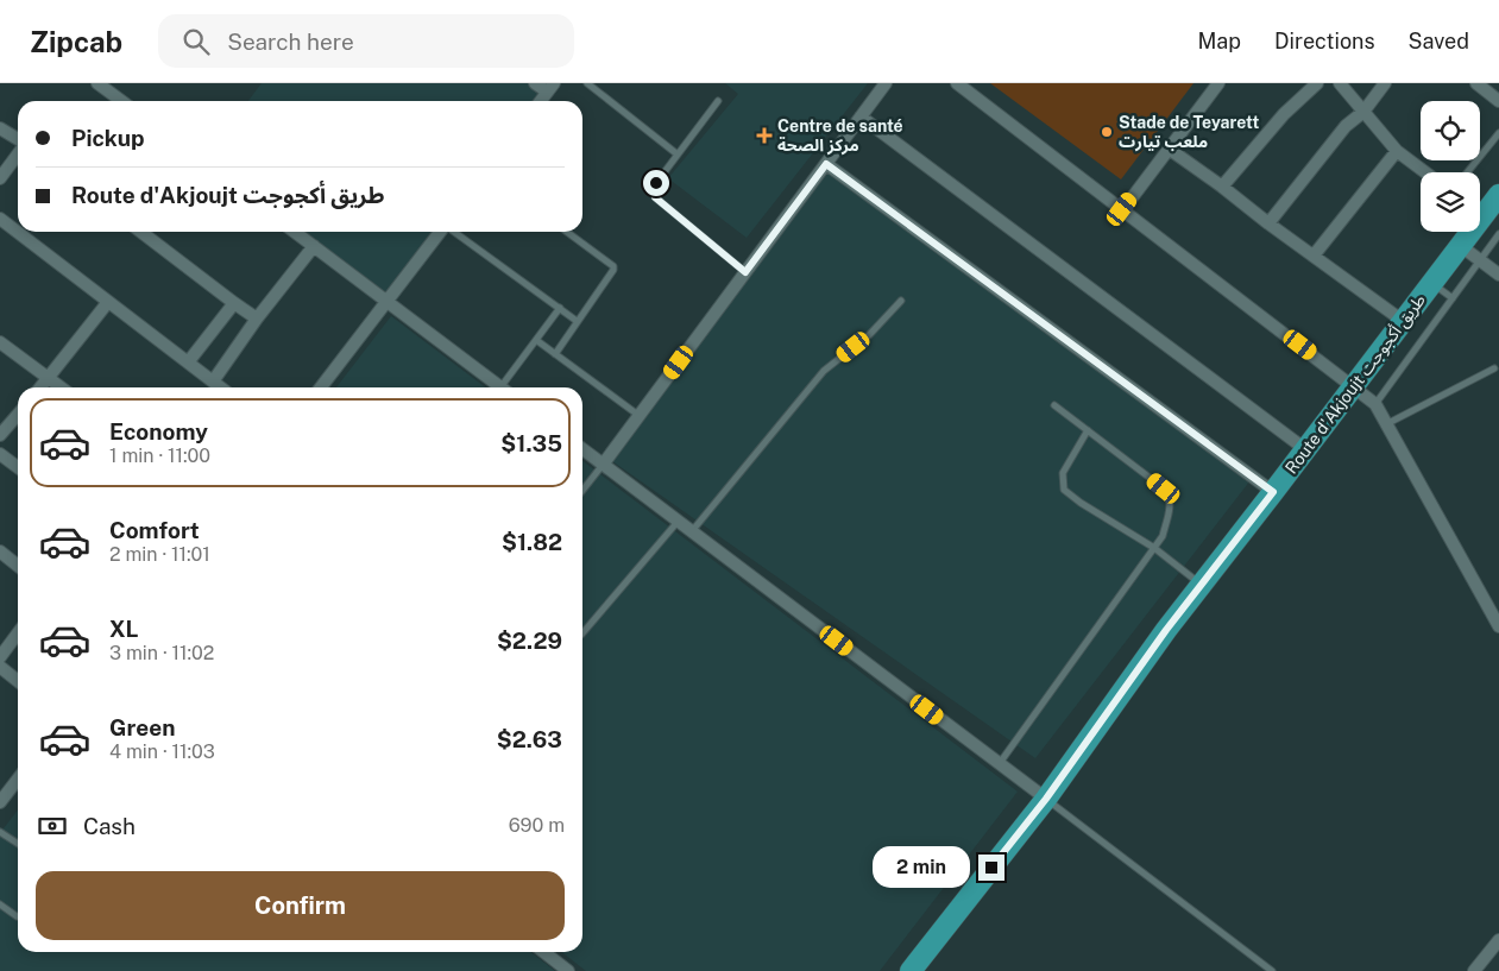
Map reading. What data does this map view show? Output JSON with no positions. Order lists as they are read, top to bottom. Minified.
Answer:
{"streets":{"highway":["Route d'Akjoujt طريق أكجوجت"]},"places":{"other":["Stade de Teyarett ملعب تيارت"],"health":["Centre de santé مركز الصحة"]},"page":{"header":"Zipcab","search":"Search here","nav":["Map","Directions","Saved"],"banner":["Pickup","Route d'Akjoujt طريق أكجوجت"],"list":[{"name":"Economy","note":"1 min · 11:00","value":"$1.35"},{"name":"Comfort","note":"2 min · 11:01","value":"$1.82"},{"name":"XL","note":"3 min · 11:02","value":"$2.29"},{"name":"Green","note":"4 min · 11:03","value":"$2.63"}],"pay":["Cash","690 m"],"bubble":"2 min","buttons":"Confirm"}}
